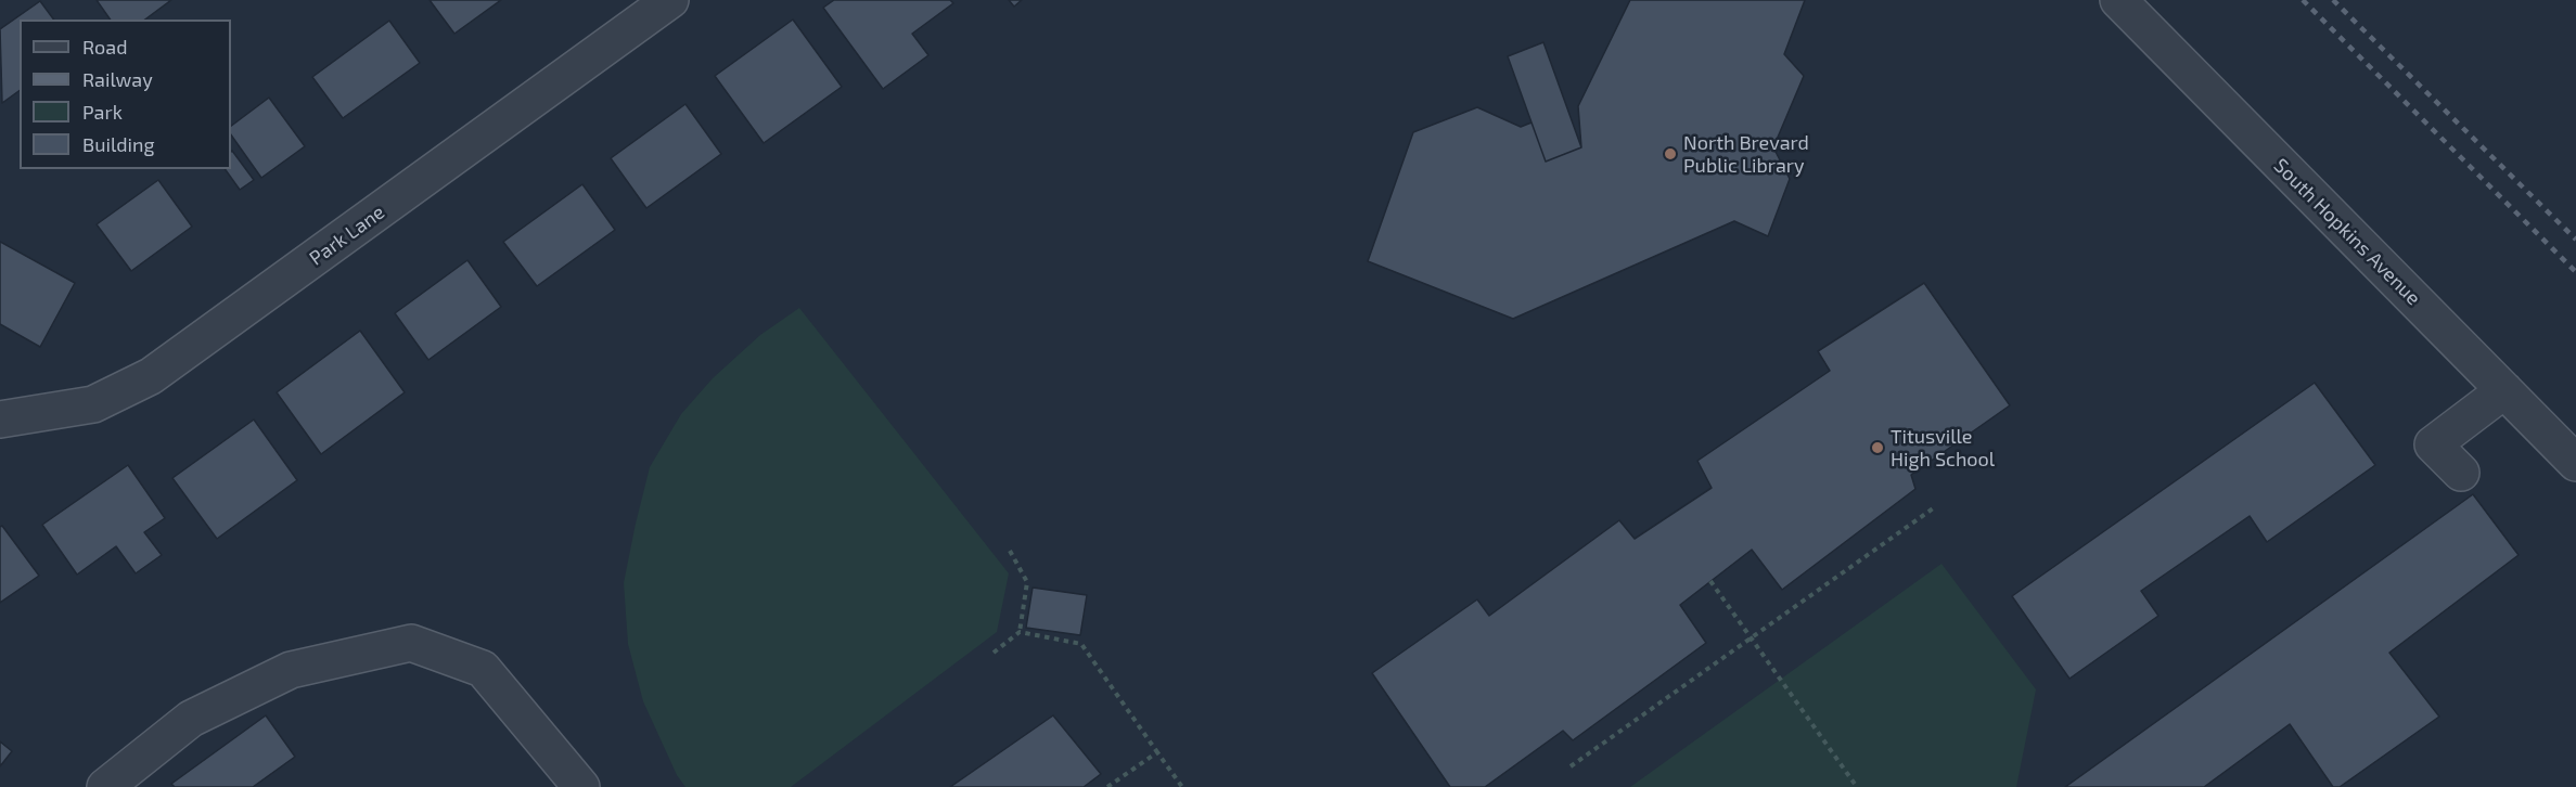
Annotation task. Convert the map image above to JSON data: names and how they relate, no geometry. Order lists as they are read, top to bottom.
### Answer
{
  "streets": {
    "street": ["South Hopkins Avenue", "Park Lane"]
  },
  "places": ["North Brevard Public Library", "Titusville High School"],
  "legend": [
    "Road",
    "Railway",
    "Park",
    "Building"
  ]
}
